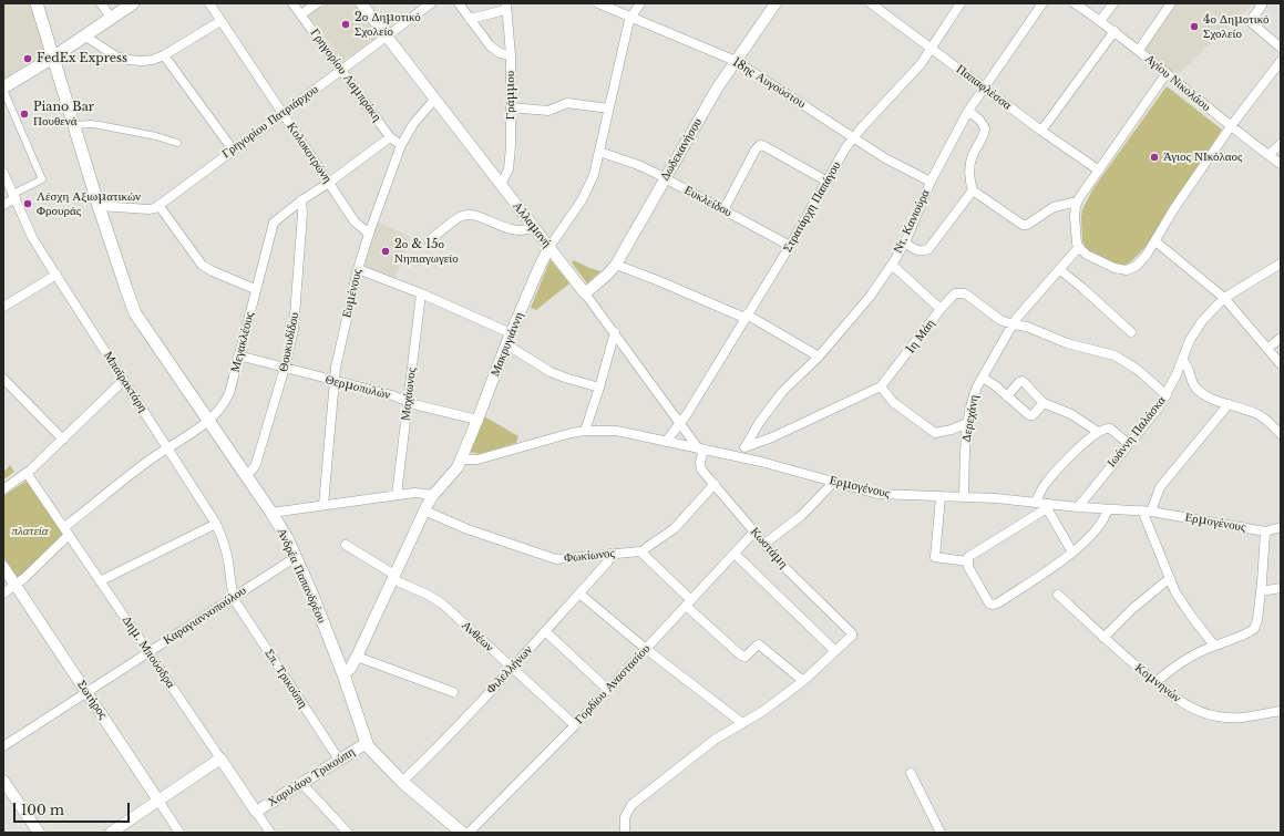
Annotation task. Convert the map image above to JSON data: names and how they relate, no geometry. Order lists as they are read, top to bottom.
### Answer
{
  "streets": {
    "main road": ["Ανδρέα Παπανδρέου"],
    "street": [
      "Γρηγορίου Λαμπράκη",
      "18ης Αυγούστου",
      "Αγίου Νικολάου",
      "Παπαφλέσσα",
      "Γράμμου",
      "Γρηγορίου Πατριάρχου",
      "Δωδεκανήσου",
      "Κολοκοτρώνη",
      "Ευκλείδου",
      "Στρατάρχη Παπάγου",
      "Ντ. Κανιούρα",
      "Αλλαμανή",
      "Ευμένους",
      "1η Μάη",
      "Μεγακλέους",
      "Θουκυδίδου",
      "Μακρυγιάννη",
      "Μπαϊρακτάρη",
      "Θερμοπυλών",
      "Μαχάωνος",
      "Δερεχάνη",
      "Ιωάννη Παλάσκα",
      "Ερμογένους",
      "Κωστάμη",
      "Φωκίωνος",
      "Καραγιαννοπούλου",
      "Ανθέων",
      "Δημ. Μπούσδρα",
      "Φιλελλήνων",
      "Σπ. Τρικούπη",
      "Κομνηνών",
      "Γορδίου Αναστασίου",
      "Σωτήρος",
      "Χαριλάου Τρικούπη"
    ]
  },
  "crossings": [
    ["Γρηγορίου Λαμπράκη", "Γρηγορίου Πατριάρχου"],
    ["Γρηγορίου Λαμπράκη", "Ευμένους"],
    ["Γρηγορίου Λαμπράκη", "Μεγακλέους"],
    ["18ης Αυγούστου", "Δωδεκανήσου"],
    ["18ης Αυγούστου", "Στρατάρχη Παπάγου"],
    ["18ης Αυγούστου", "Ντ. Κανιούρα"],
    ["18ης Αυγούστου", "Μακρυγιάννη"],
    ["Παπαφλέσσα", "Στρατάρχη Παπάγου"],
    ["Παπαφλέσσα", "Ντ. Κανιούρα"],
    ["Γράμμου", "Αλλαμανή"],
    ["Γρηγορίου Πατριάρχου", "Κολοκοτρώνη"],
    ["Γρηγορίου Πατριάρχου", "Αλλαμανή"],
    ["Γρηγορίου Πατριάρχου", "Ανδρέα Παπανδρέου"],
    ["Δωδεκανήσου", "Ευκλείδου"],
    ["Δωδεκανήσου", "Αλλαμανή"],
    ["Κολοκοτρώνη", "Ευμένους"],
    ["Κολοκοτρώνη", "Μεγακλέους"],
    ["Ευκλείδου", "Στρατάρχη Παπάγου"],
    ["Ευκλείδου", "Μακρυγιάννη"],
    ["Στρατάρχη Παπάγου", "Αλλαμανή"],
    ["Στρατάρχη Παπάγου", "Ερμογένους"],
    ["Ντ. Κανιούρα", "1η Μάη"],
    ["Αλλαμανή", "Ευμένους"],
    ["Αλλαμανή", "Μακρυγιάννη"],
    ["Αλλαμανή", "Ερμογένους"],
    ["Αλλαμανή", "Κωστάμη"],
    ["Ευμένους", "Θερμοπυλών"],
    ["1η Μάη", "Δερεχάνη"],
    ["Μεγακλέους", "Θουκυδίδου"],
    ["Μεγακλέους", "Μπαϊρακτάρη"],
    ["Μεγακλέους", "Θερμοπυλών"],
    ["Μεγακλέους", "Ανδρέα Παπανδρέου"],
    ["Μεγακλέους", "Δημ. Μπούσδρα"],
    ["Μεγακλέους", "Σωτήρος"],
    ["Θουκυδίδου", "Θερμοπυλών"],
    ["Θουκυδίδου", "Ανδρέα Παπανδρέου"],
    ["Μακρυγιάννη", "Θερμοπυλών"],
    ["Μακρυγιάννη", "Ερμογένους"],
    ["Μακρυγιάννη", "Φωκίωνος"],
    ["Μακρυγιάννη", "Ανδρέα Παπανδρέου"],
    ["Μακρυγιάννη", "Ανθέων"],
    ["Μπαϊρακτάρη", "Καραγιαννοπούλου"],
    ["Μπαϊρακτάρη", "Σπ. Τρικούπη"],
    ["Θερμοπυλών", "Μαχάωνος"],
    ["Δερεχάνη", "Ερμογένους"],
    ["Ιωάννη Παλάσκα", "Ερμογένους"],
    ["Ερμογένους", "Κωστάμη"],
    ["Κωστάμη", "Γορδίου Αναστασίου"],
    ["Φωκίωνος", "Φιλελλήνων"],
    ["Ανδρέα Παπανδρέου", "Καραγιαννοπούλου"],
    ["Ανδρέα Παπανδρέου", "Φιλελλήνων"],
    ["Ανδρέα Παπανδρέου", "Χαριλάου Τρικούπη"],
    ["Καραγιαννοπούλου", "Δημ. Μπούσδρα"],
    ["Καραγιαννοπούλου", "Σπ. Τρικούπη"],
    ["Καραγιαννοπούλου", "Σωτήρος"],
    ["Ανθέων", "Φιλελλήνων"],
    ["Ανθέων", "Γορδίου Αναστασίου"],
    ["Δημ. Μπούσδρα", "Χαριλάου Τρικούπη"],
    ["Σπ. Τρικούπη", "Χαριλάου Τρικούπη"]
  ],
  "parks": ["πλατεία"],
  "places": [
    "2ο Δημοτικό Σχολείο",
    "4ο Δημοτικό Σχολείο",
    "FedEx Express",
    "Piano Bar Πουθενά",
    "Άγιος ΝΙκόλαος",
    "Λέσχη Αξιωματικών Φρουράς",
    "2ο & 15ο Νηπιαγωγείο"
  ],
  "scale_bar": "100 m"
}
